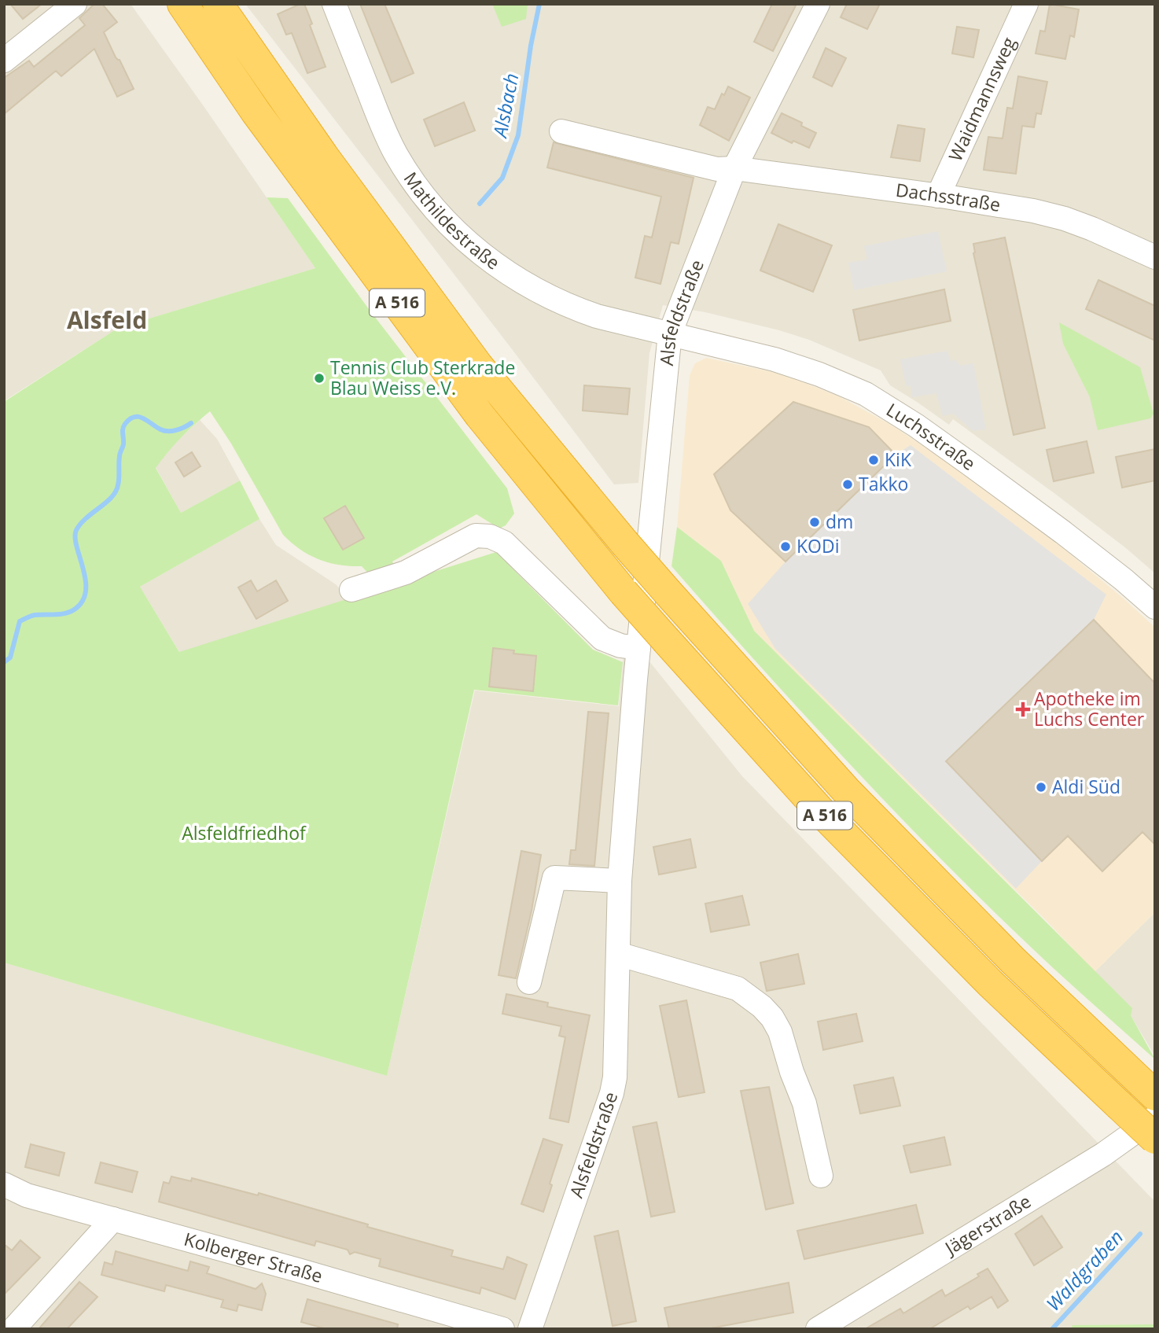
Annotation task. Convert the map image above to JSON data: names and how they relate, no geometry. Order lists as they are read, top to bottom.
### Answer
{
  "streets": {
    "highway": ["A 516"],
    "street": [
      "Waidmannsweg",
      "Dachsstraße",
      "Mathildestraße",
      "Alsfeldstraße",
      "Luchsstraße",
      "Jägerstraße",
      "Kolberger Straße"
    ]
  },
  "crossings": [
    ["Waidmannsweg", "Dachsstraße"],
    ["Dachsstraße", "Alsfeldstraße"],
    ["Mathildestraße", "Alsfeldstraße"],
    ["Mathildestraße", "Luchsstraße"],
    ["A 516", "Alsfeldstraße"],
    ["Alsfeldstraße", "Luchsstraße"]
  ],
  "districts": ["Alsfeld"],
  "water": ["Alsbach", "Waldgraben"],
  "parks": ["Alsfeldfriedhof"],
  "places": {
    "other": [
      "Tennis Club Sterkrade Blau Weiss e.V.",
      "KiK",
      "Takko",
      "dm",
      "KODi",
      "Aldi Süd"
    ],
    "health": ["Apotheke im Luchs Center"]
  }
}
